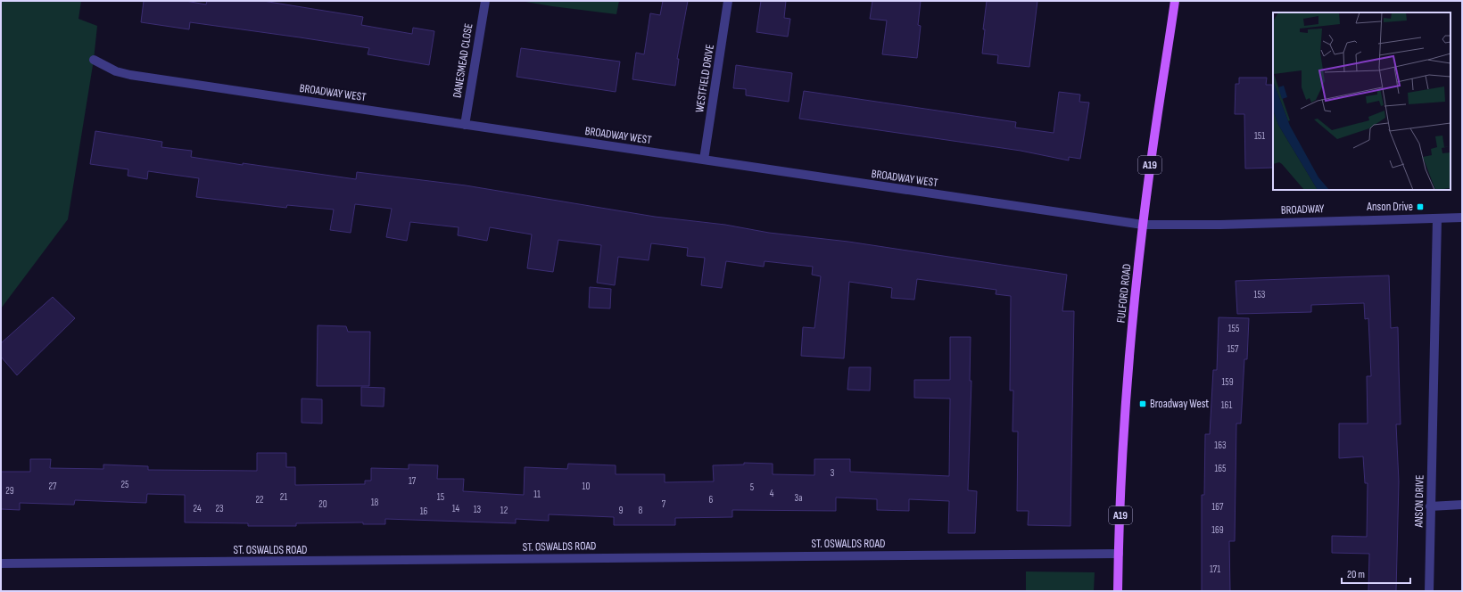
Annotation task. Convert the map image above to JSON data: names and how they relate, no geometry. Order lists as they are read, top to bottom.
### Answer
{
  "streets": {
    "main road": ["A19", "FULFORD ROAD"],
    "street": [
      "DANESMEAD CLOSE",
      "WESTFIELD DRIVE",
      "BROADWAY WEST",
      "BROADWAY",
      "ANSON DRIVE",
      "ST. OSWALDS ROAD"
    ]
  },
  "crossings": [
    ["DANESMEAD CLOSE", "BROADWAY WEST"],
    ["WESTFIELD DRIVE", "BROADWAY WEST"],
    ["BROADWAY WEST", "BROADWAY"],
    ["BROADWAY WEST", "FULFORD ROAD"],
    ["BROADWAY", "FULFORD ROAD"],
    ["BROADWAY", "ANSON DRIVE"],
    ["FULFORD ROAD", "ST. OSWALDS ROAD"]
  ],
  "places": {
    "transit": ["Anson Drive", "Broadway West"]
  },
  "house_numbers": [
    "151",
    "153",
    "155",
    "157",
    "159",
    "161",
    "163",
    "165",
    "3",
    "17",
    "25",
    "27",
    "10",
    "5",
    "29",
    "4",
    "11",
    "21",
    "15",
    "3a",
    "22",
    "6",
    "18",
    "20",
    "7",
    "167",
    "24",
    "23",
    "14",
    "13",
    "12",
    "9",
    "8",
    "16",
    "169",
    "171"
  ],
  "scale_bar": "20 m"
}
